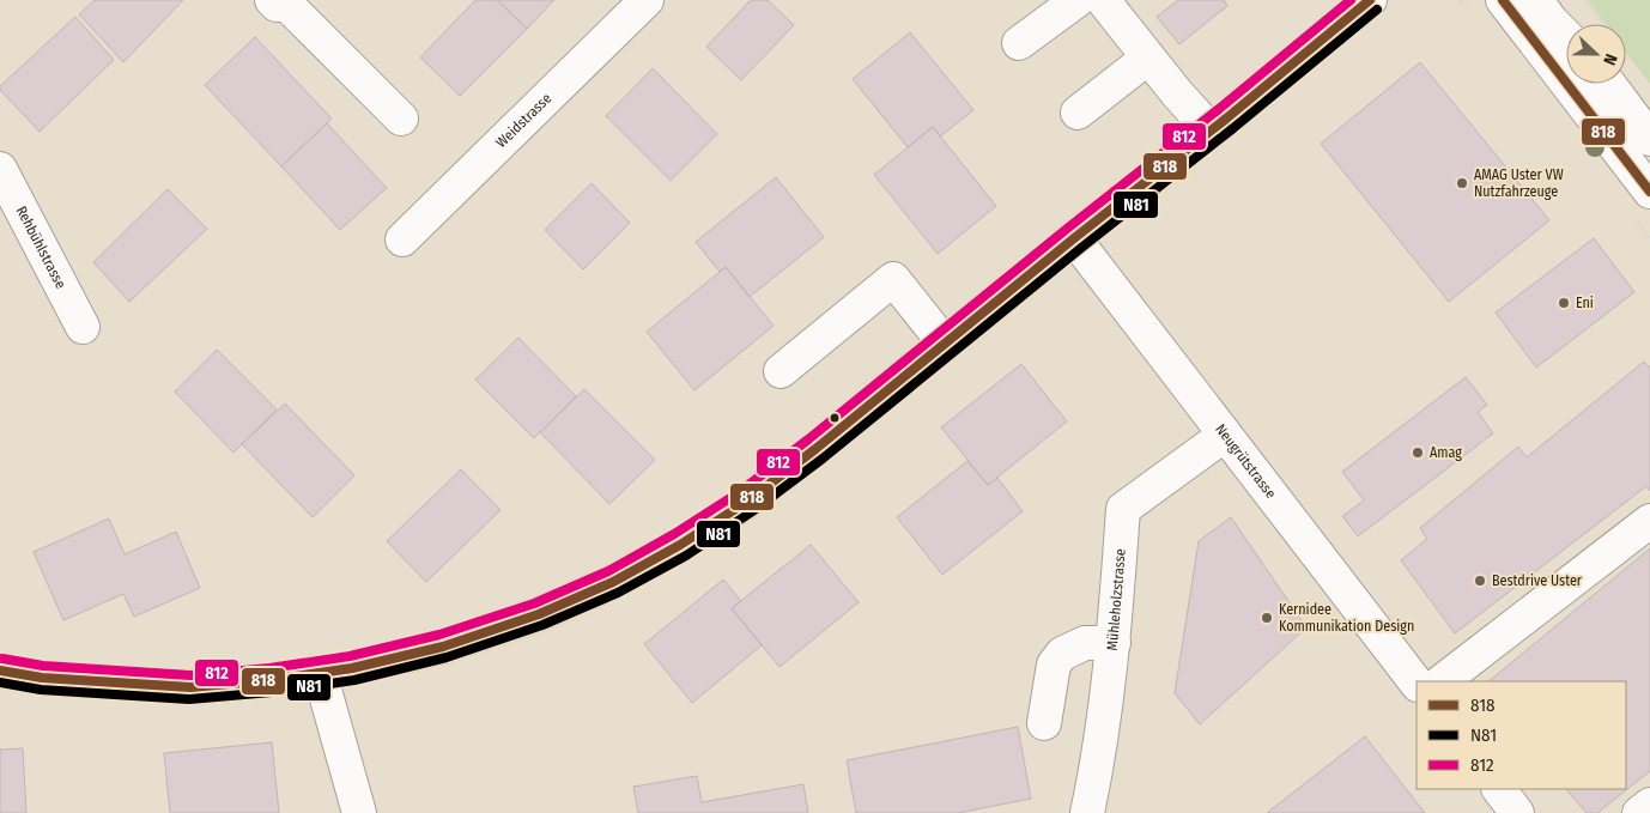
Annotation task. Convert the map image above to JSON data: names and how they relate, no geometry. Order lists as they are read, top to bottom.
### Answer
{
  "streets": {
    "street": [
      "Weidstrasse",
      "Rehbühlstrasse",
      "Neugrütstrasse",
      "Mühleholzstrasse"
    ]
  },
  "crossings": [
    ["Neugrütstrasse", "Mühleholzstrasse"]
  ],
  "places": [
    "AMAG Uster VW Nutzfahrzeuge",
    "Eni",
    "Amag",
    "Bestdrive Uster",
    "Kernidee Kommunikation Design"
  ],
  "lines": ["transit line 818", "transit line 812", "transit line N81"],
  "legend": ["818", "N81", "812"],
  "north": "right"
}
